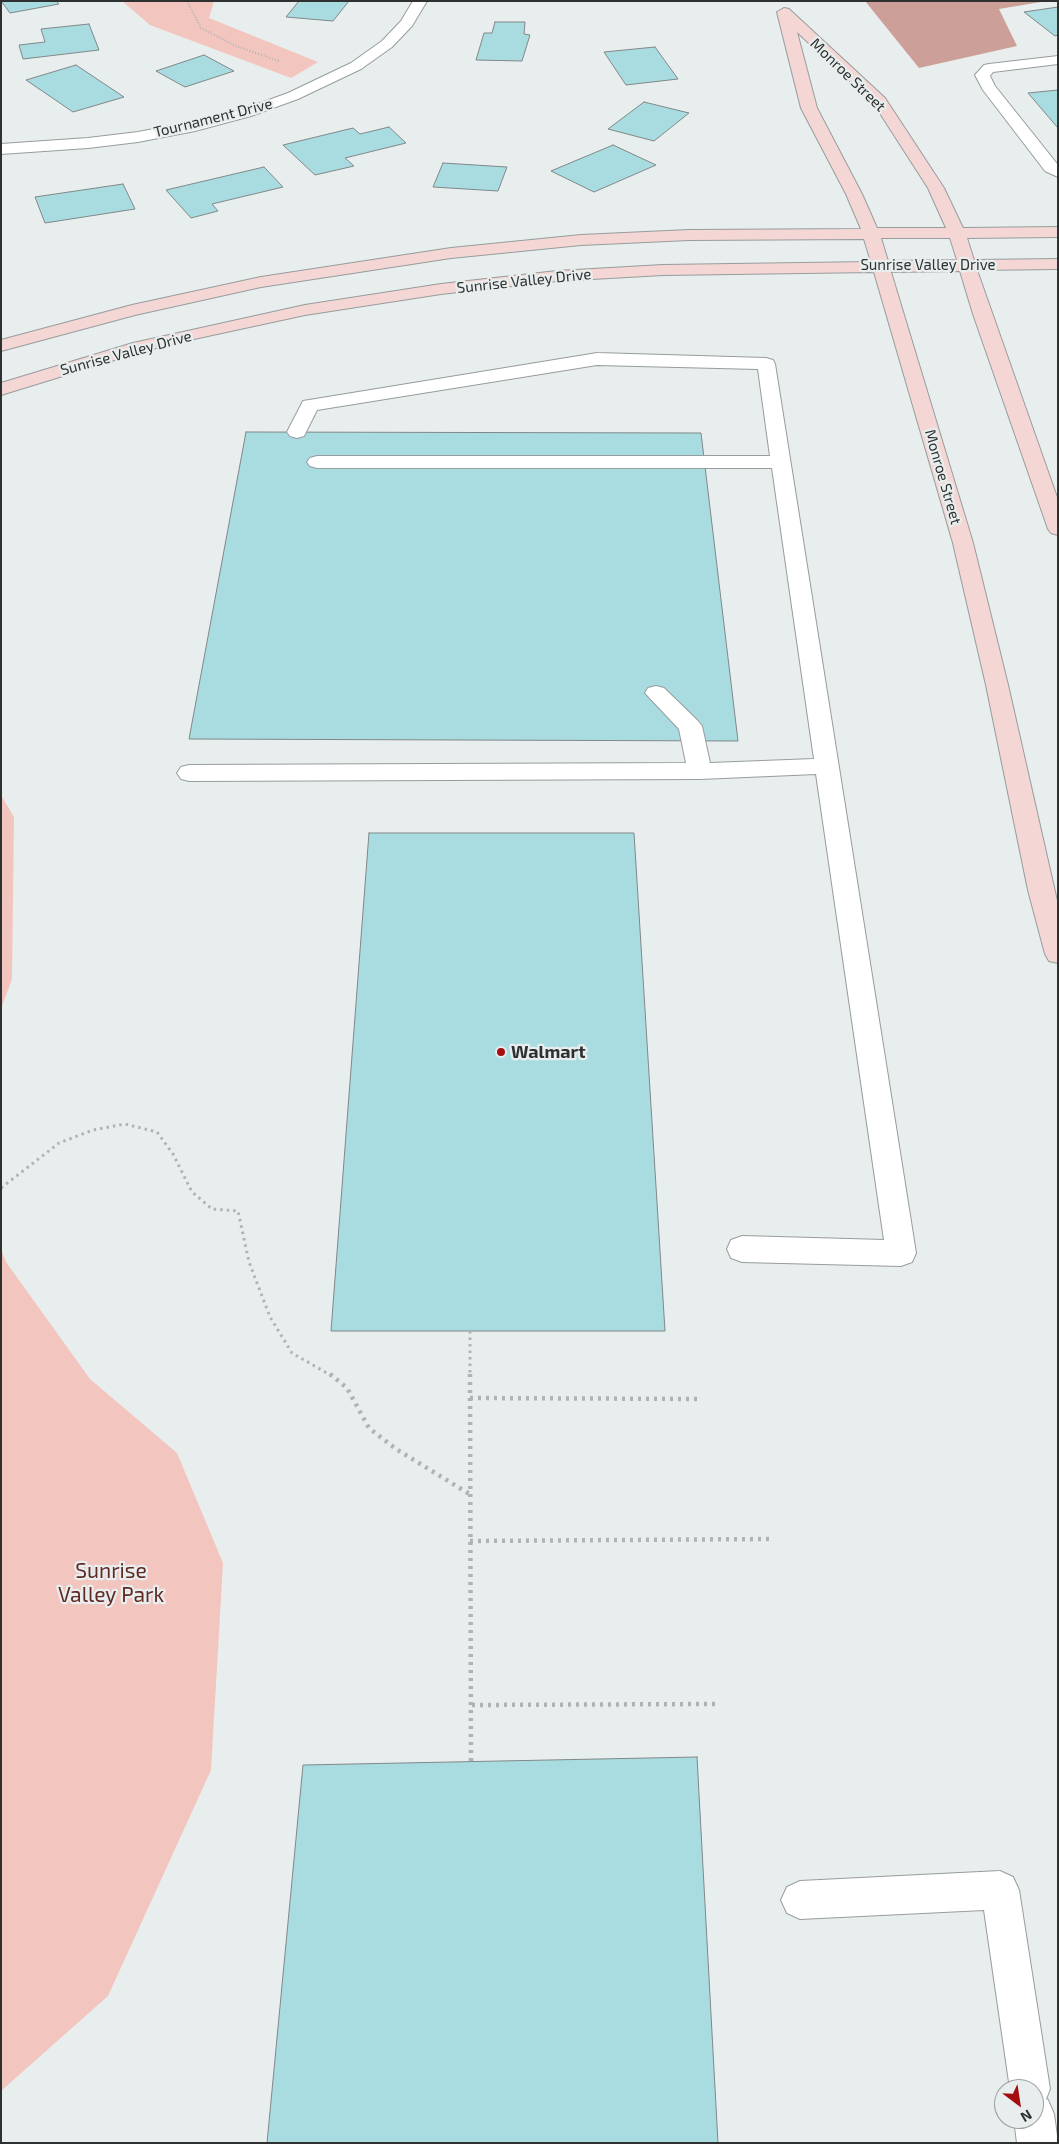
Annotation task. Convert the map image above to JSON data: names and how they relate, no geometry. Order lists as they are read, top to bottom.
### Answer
{
  "streets": {
    "main road": ["Monroe Street", "Sunrise Valley Drive"],
    "street": ["Tournament Drive"]
  },
  "crossings": [
    ["Monroe Street", "Sunrise Valley Drive"]
  ],
  "parks": ["Sunrise Valley Park"],
  "places": ["Walmart"],
  "north": "bottom right"
}
